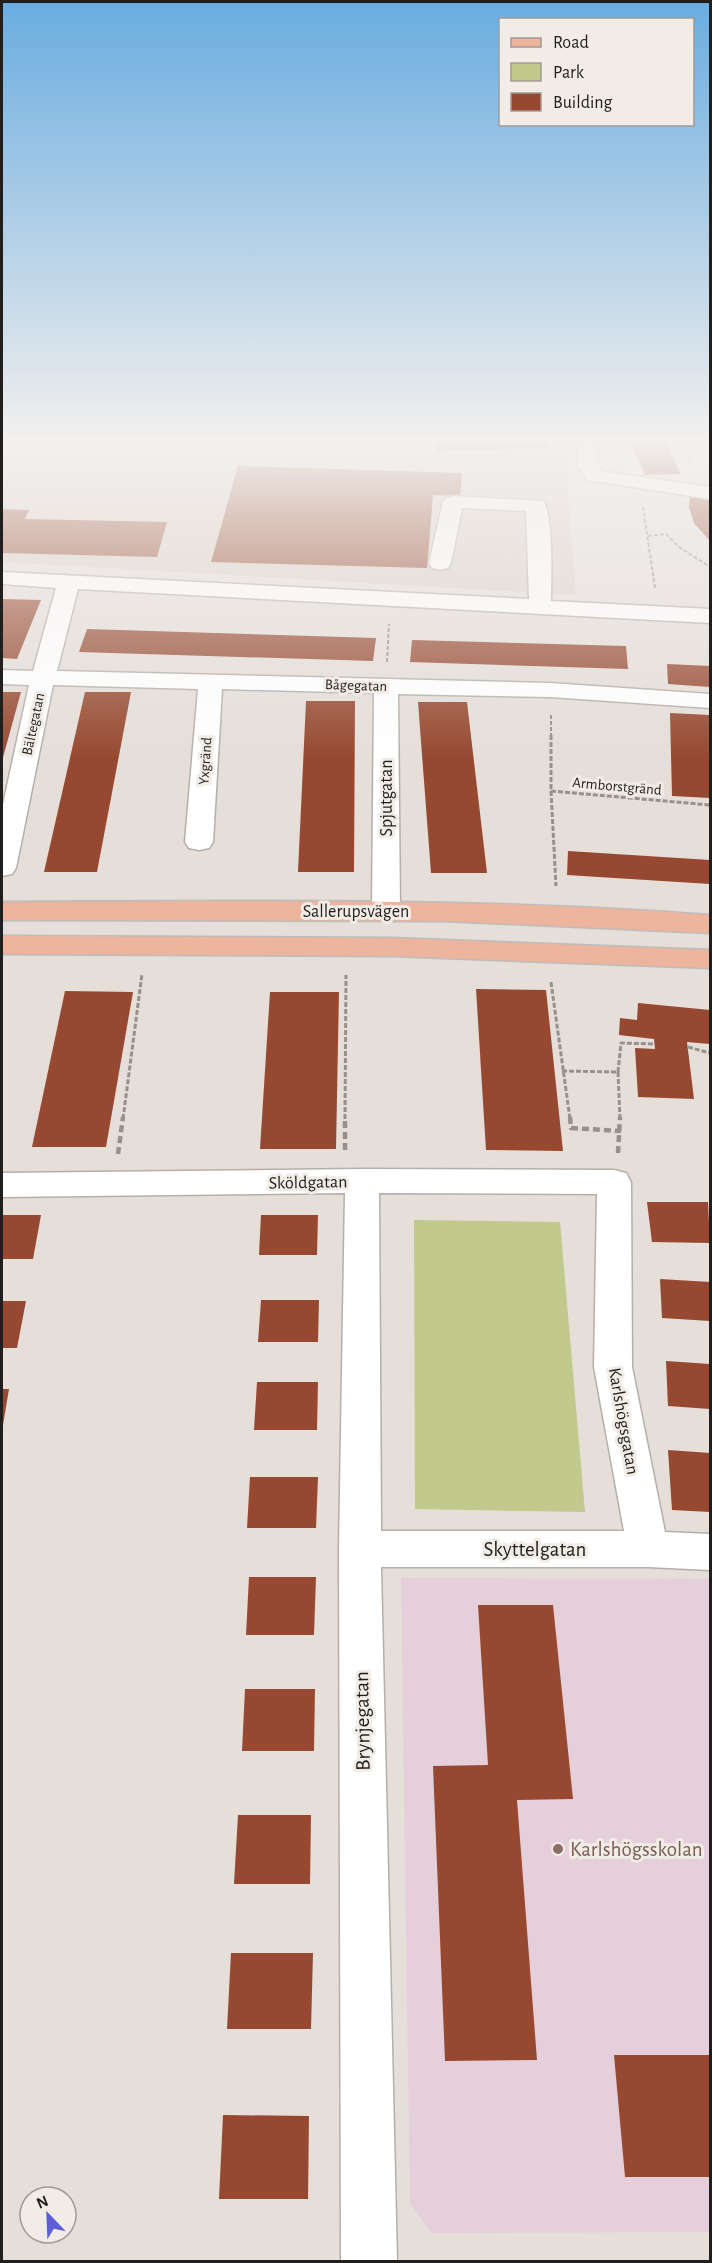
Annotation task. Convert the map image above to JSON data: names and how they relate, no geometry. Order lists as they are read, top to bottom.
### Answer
{
  "streets": {
    "main road": ["Sallerupsvägen"],
    "street": [
      "Bågegatan",
      "Bältegatan",
      "Yxgränd",
      "Spjutgatan",
      "Sköldgatan",
      "Karlshögsgatan",
      "Skyttelgatan",
      "Brynjegatan"
    ],
    "path": ["Armborstgränd"]
  },
  "crossings": [
    ["Bågegatan", "Bältegatan"],
    ["Bågegatan", "Yxgränd"],
    ["Bågegatan", "Armborstgränd"],
    ["Bågegatan", "Spjutgatan"],
    ["Spjutgatan", "Sallerupsvägen"],
    ["Sköldgatan", "Karlshögsgatan"],
    ["Sköldgatan", "Brynjegatan"],
    ["Karlshögsgatan", "Skyttelgatan"],
    ["Skyttelgatan", "Brynjegatan"]
  ],
  "places": ["Karlshögsskolan"],
  "legend": ["Road", "Park", "Building"],
  "north": "top left"
}
